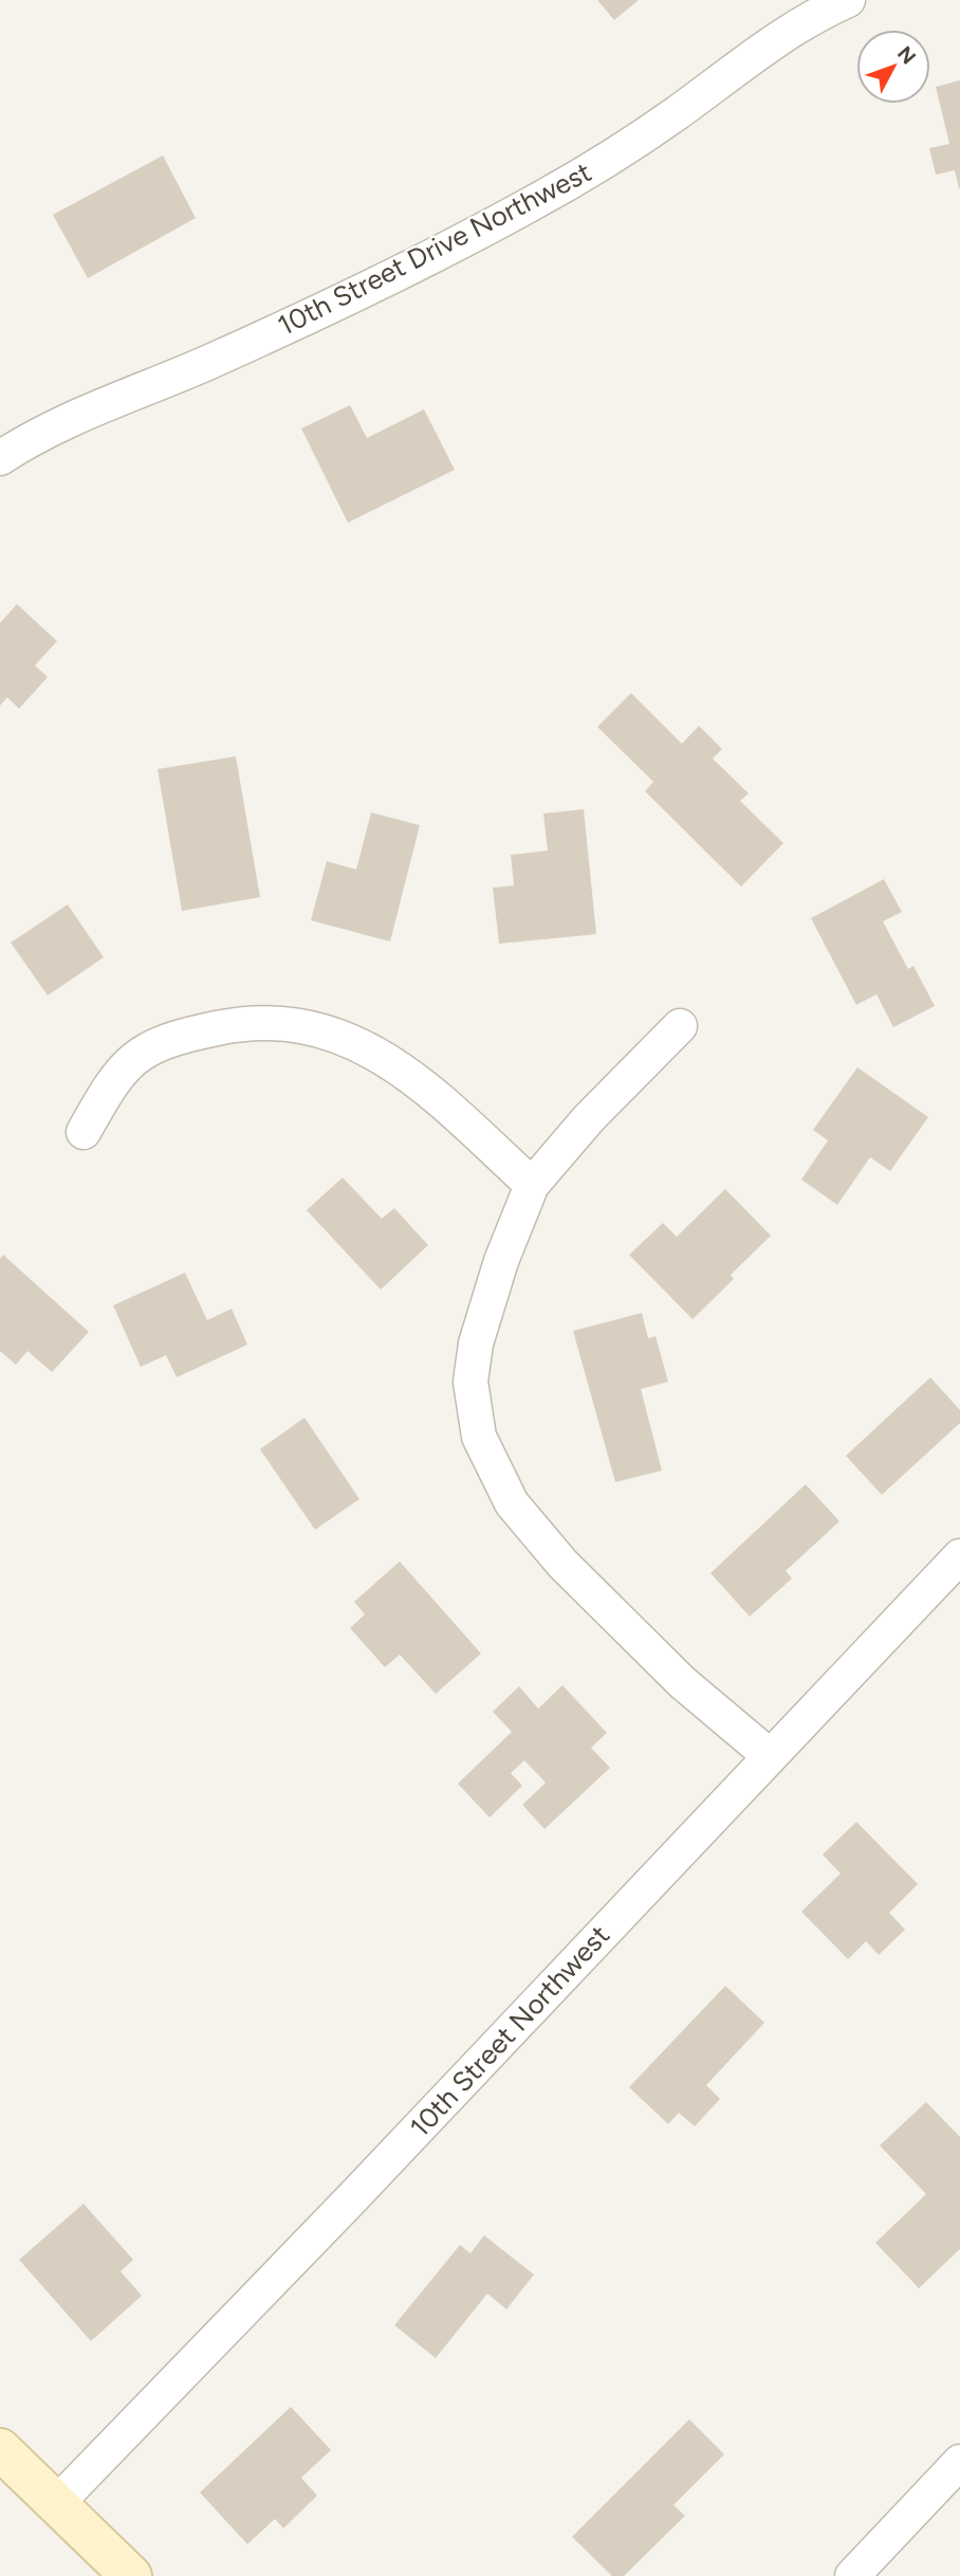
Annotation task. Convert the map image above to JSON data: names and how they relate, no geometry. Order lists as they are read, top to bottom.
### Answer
{
  "streets": {
    "street": ["10th Street Drive Northwest", "10th Street Northwest"]
  },
  "north": "top right"
}
